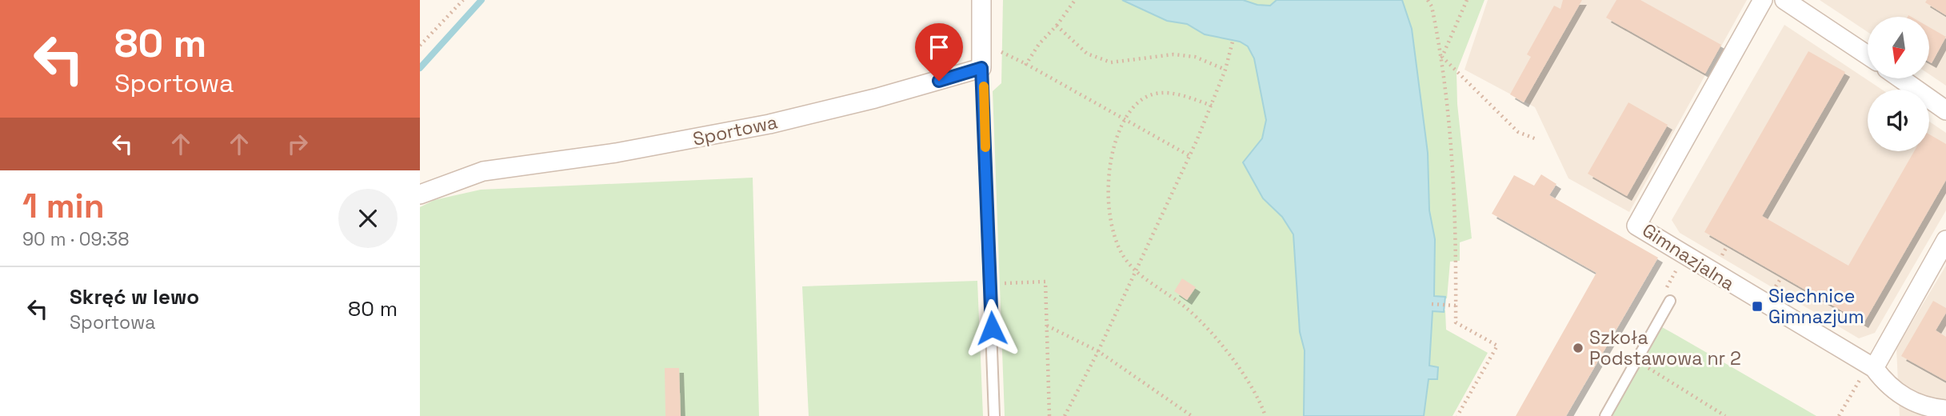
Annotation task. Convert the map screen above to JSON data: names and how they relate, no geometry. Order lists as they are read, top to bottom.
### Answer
{
  "streets": {
    "street": ["Sportowa", "Gimnazjalna"]
  },
  "places": {
    "transit": ["Siechnice Gimnazjum"],
    "other": ["Szkoła Podstawowa nr 2"]
  },
  "north": "bottom",
  "page": {
    "turn": ["80 m", "Sportowa"],
    "heading": ["1 min", "90 m · 09:38"],
    "list": [
      {
        "name": "Skręć w lewo",
        "note": "Sportowa",
        "value": "80 m"
      }
    ]
  }
}
